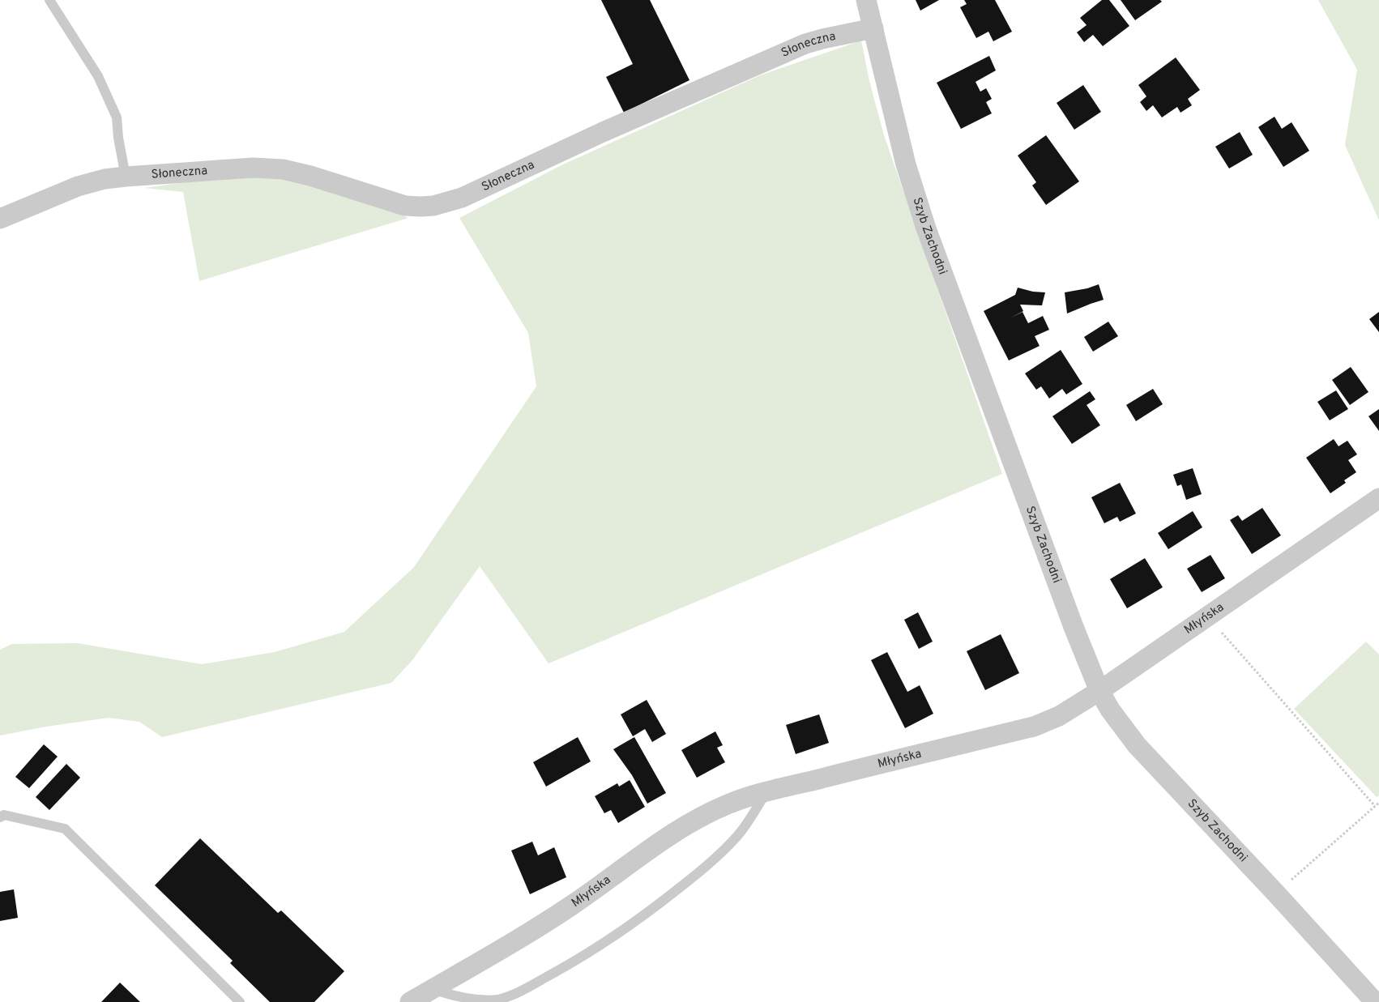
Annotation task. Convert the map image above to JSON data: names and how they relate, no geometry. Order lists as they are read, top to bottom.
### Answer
{
  "streets": {
    "street": ["Słoneczna", "Szyb Zachodni", "Młyńska"]
  },
  "crossings": [
    ["Słoneczna", "Szyb Zachodni"],
    ["Szyb Zachodni", "Młyńska"]
  ]
}
